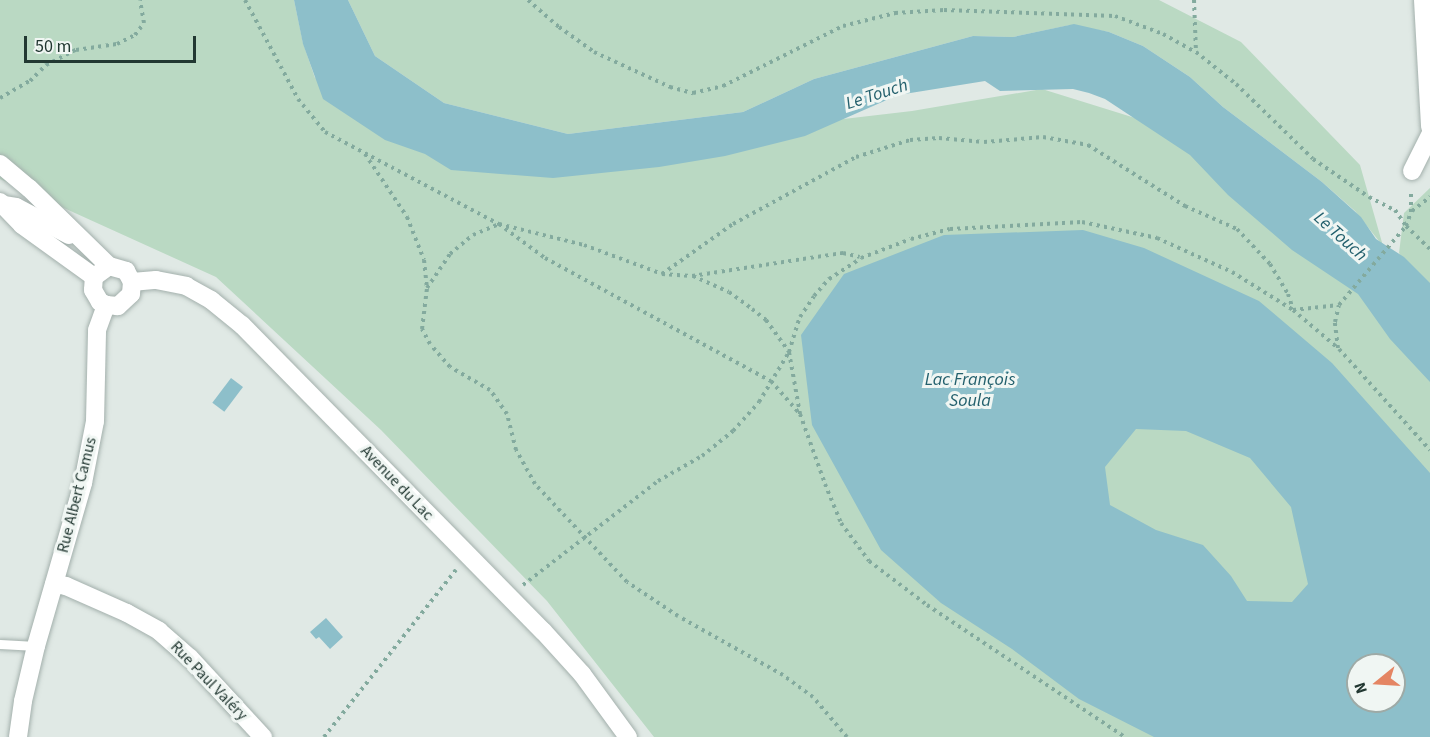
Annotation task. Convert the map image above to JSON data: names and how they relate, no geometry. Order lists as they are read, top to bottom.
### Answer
{
  "streets": {
    "street": ["Avenue du Lac", "Rue Albert Camus", "Rue Paul Valéry"]
  },
  "crossings": [
    ["Avenue du Lac", "Rue Albert Camus"],
    ["Rue Albert Camus", "Rue Paul Valéry"]
  ],
  "water": ["Le Touch", "Lac François Soula"],
  "scale_bar": "50 m",
  "north": "left"
}
